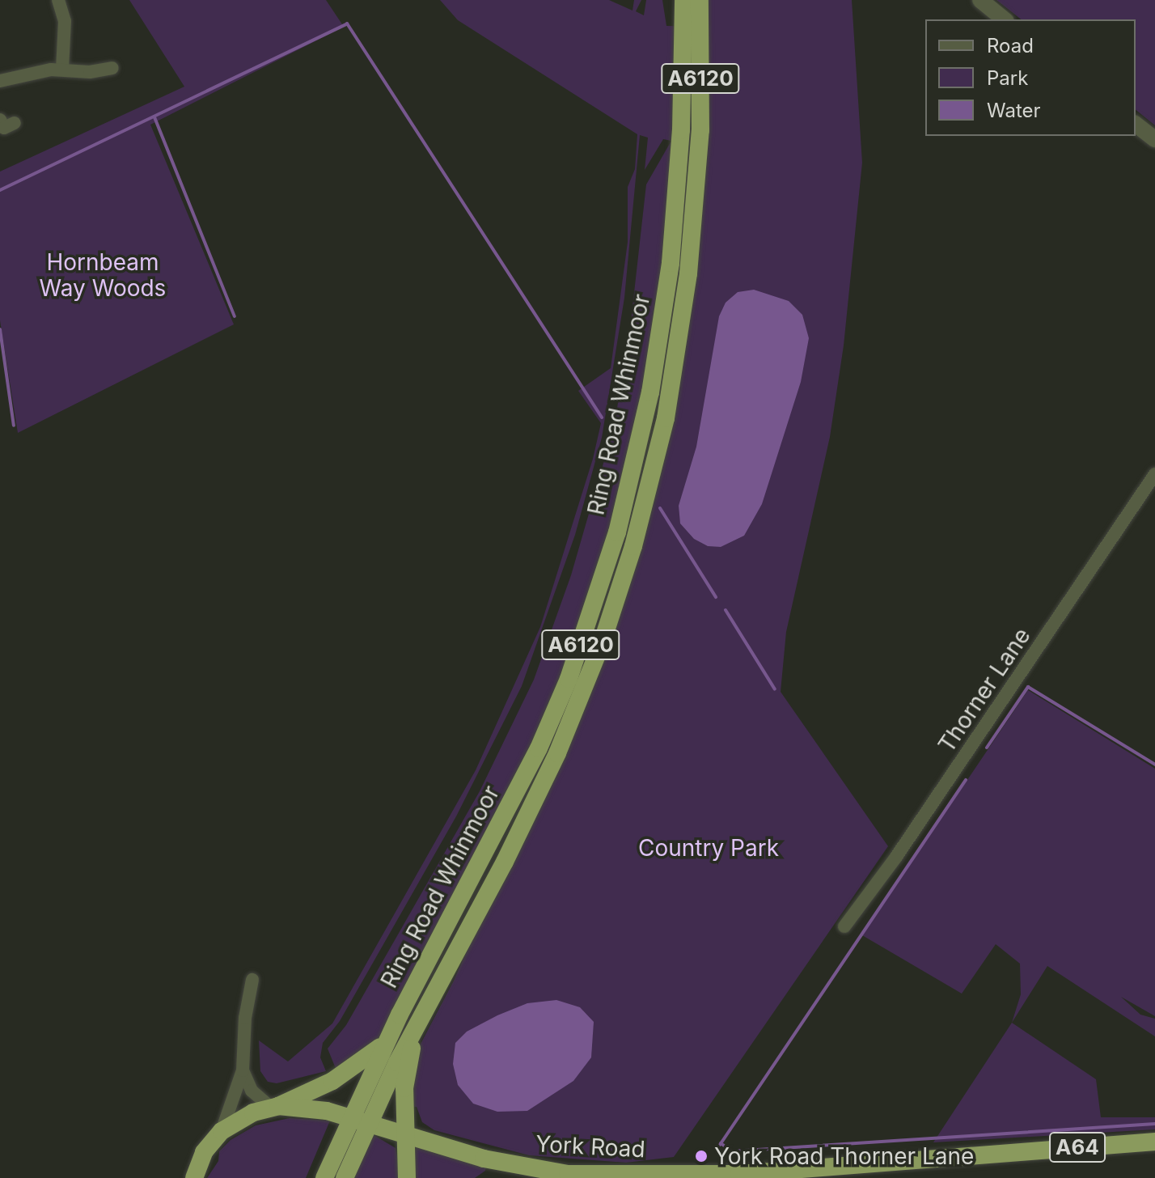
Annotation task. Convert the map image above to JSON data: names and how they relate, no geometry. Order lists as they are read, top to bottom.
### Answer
{
  "streets": {
    "highway": [
      "A6120",
      "Ring Road Whinmoor",
      "York Road",
      "A64"
    ],
    "street": ["Thorner Lane"]
  },
  "crossings": [
    ["A6120", "Ring Road Whinmoor"],
    ["A6120", "York Road"],
    ["Ring Road Whinmoor", "York Road"]
  ],
  "parks": ["Hornbeam Way Woods", "Country Park"],
  "places": ["York Road Thorner Lane"],
  "legend": ["Road", "Park", "Water"]
}
